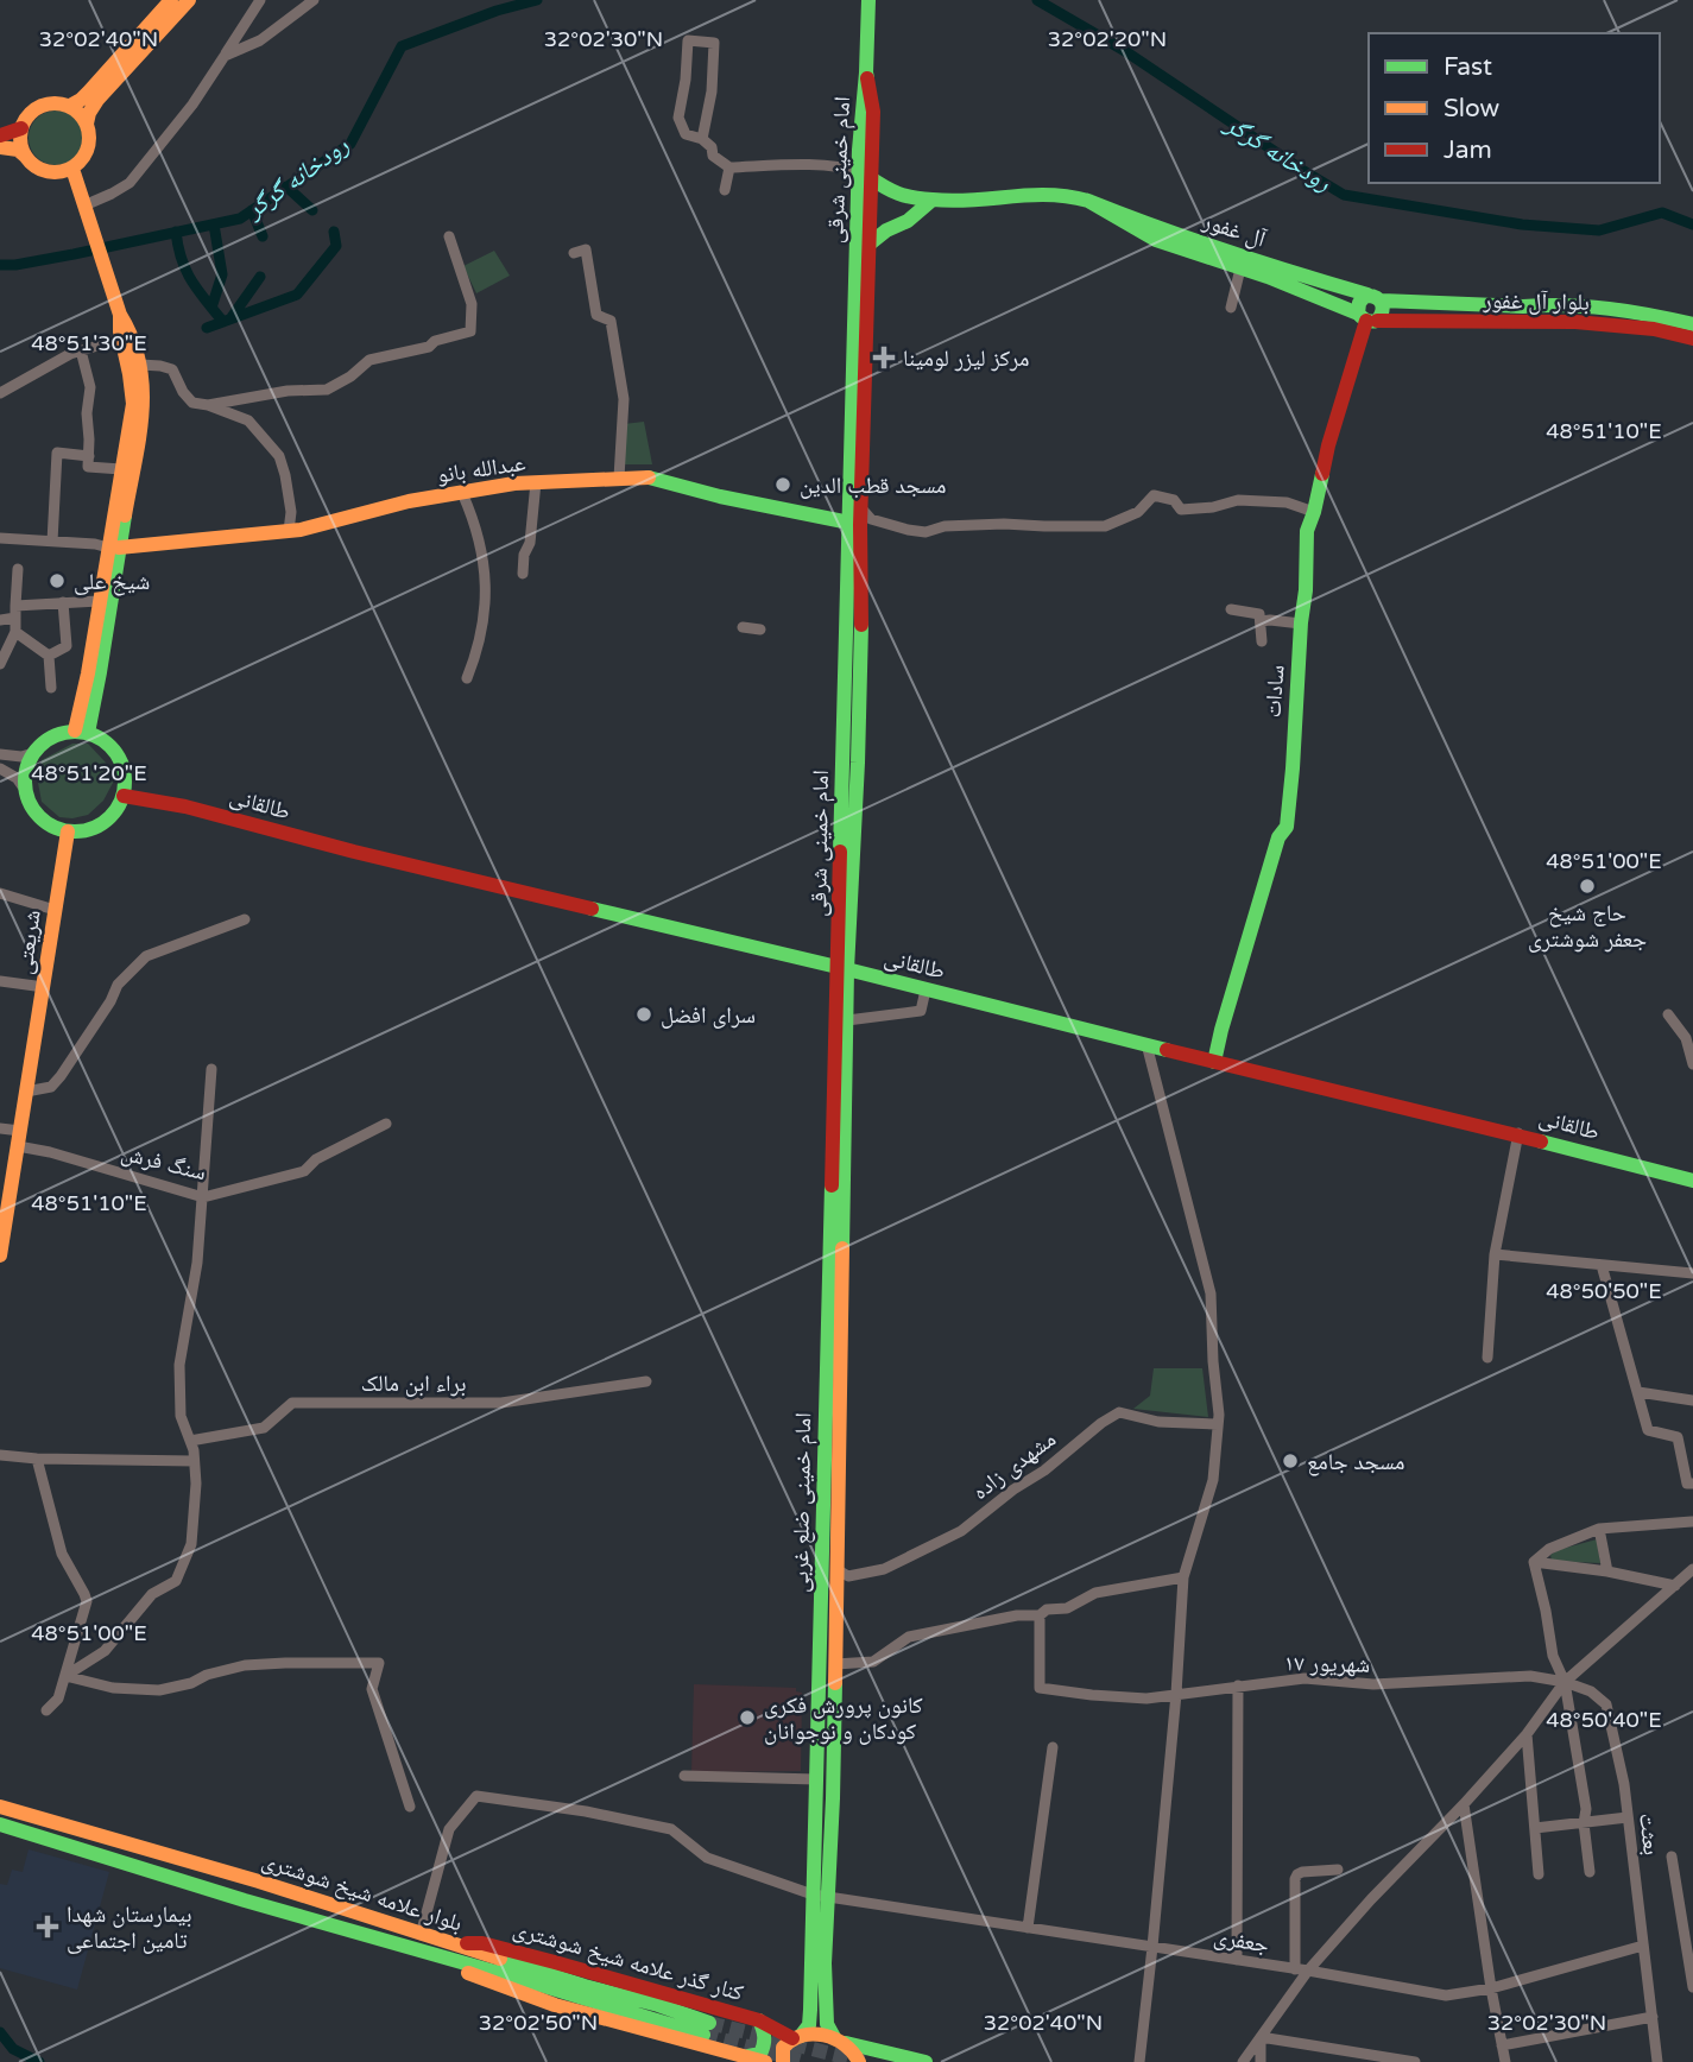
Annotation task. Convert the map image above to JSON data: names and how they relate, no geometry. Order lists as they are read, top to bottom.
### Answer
{
  "streets": {
    "main road": [
      "امام خمینی شرقی",
      "آل غفور",
      "بلوار آل غفور",
      "عبدالله بانو",
      "سادات",
      "طالقانی",
      "شریعتی",
      "امام خمینی ضلع غربی",
      "بلوار علامه شیخ شوشتری",
      "کنار گذر علامه شیخ شوشتری"
    ],
    "street": [
      "سنگ فرش",
      "براء ابن مالک",
      "مشهدی زاده",
      "۱۷ شهریور",
      "بعثت",
      "جعفری"
    ]
  },
  "crossings": [
    ["امام خمینی شرقی", "آل غفور"],
    ["امام خمینی شرقی", "عبدالله بانو"],
    ["امام خمینی شرقی", "طالقانی"],
    ["امام خمینی شرقی", "امام خمینی ضلع غربی"],
    ["آل غفور", "بلوار آل غفور"],
    ["آل غفور", "سادات"],
    ["بلوار آل غفور", "سادات"],
    ["سادات", "طالقانی"],
    ["طالقانی", "شریعتی"],
    ["طالقانی", "امام خمینی ضلع غربی"],
    ["شریعتی", "سنگ فرش"],
    ["مشهدی زاده", "امام خمینی ضلع غربی"],
    ["امام خمینی ضلع غربی", "جعفری"],
    ["امام خمینی ضلع غربی", "کنار گذر علامه شیخ شوشتری"],
    ["۱۷ شهریور", "بعثت"],
    ["بعثت", "جعفری"],
    ["بلوار علامه شیخ شوشتری", "جعفری"],
    ["بلوار علامه شیخ شوشتری", "کنار گذر علامه شیخ شوشتری"]
  ],
  "water": ["رودخانه گرگر"],
  "places": {
    "health": ["مرکز لیزر لومینا", "بیمارستان شهدا تامین اجتماعی"],
    "other": [
      "مسجد قطب الدین",
      "شیخ علی",
      "حاج شیخ جعفر شوشتری",
      "سرای افضل",
      "مسجد جامع",
      "کانون پرورش فکری کودکان و نوجوانان"
    ]
  },
  "legend": ["Fast", "Slow", "Jam"],
  "coordinates": [
    "32°02'40\"N",
    "32°02'30\"N",
    "32°02'20\"N",
    "48°51'30\"E",
    "48°51'10\"E",
    "48°51'20\"E",
    "48°51'00\"E",
    "48°50'50\"E",
    "48°50'40\"E",
    "32°02'50\"N"
  ]
}
